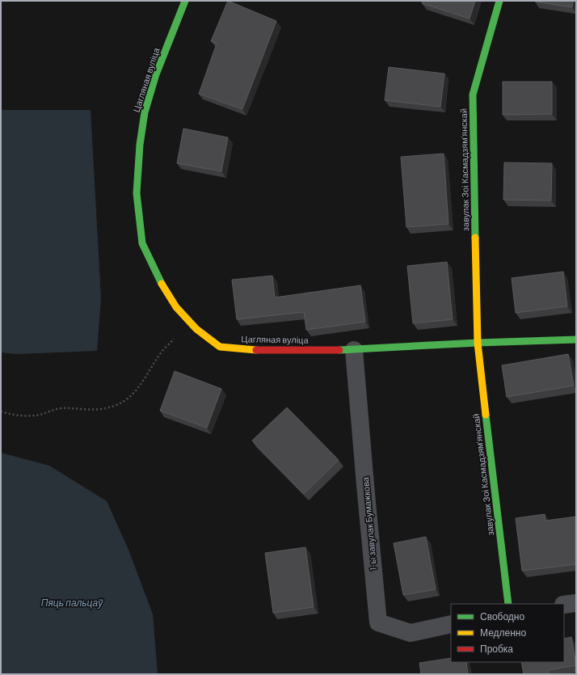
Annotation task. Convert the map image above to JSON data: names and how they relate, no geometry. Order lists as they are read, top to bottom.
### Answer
{
  "streets": {
    "street": ["Цагляная вуліца", "завулак Зоі Касмадзямʼянскай", "1-ы завулак Бумажкова"]
  },
  "crossings": [
    ["Цагляная вуліца", "завулак Зоі Касмадзямʼянскай"],
    ["Цагляная вуліца", "1-ы завулак Бумажкова"]
  ],
  "water": ["Пяць пальцаў"],
  "legend": ["Свободно", "Медленно", "Пробка"]
}
